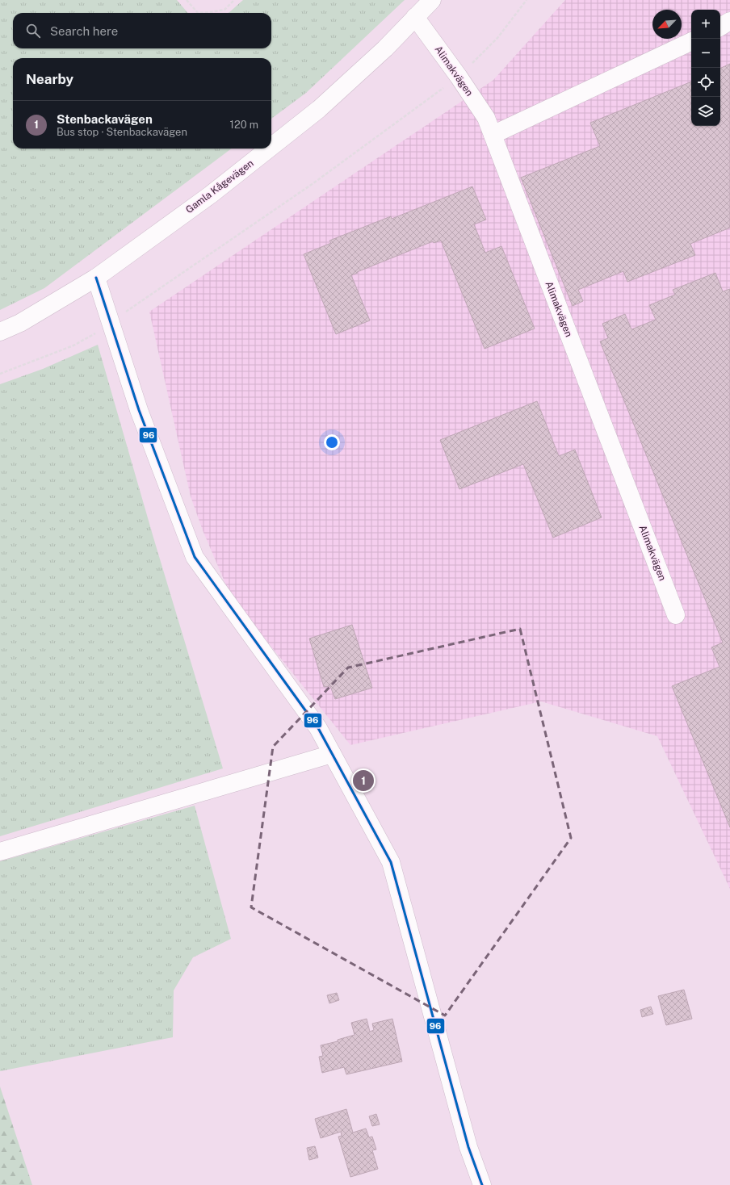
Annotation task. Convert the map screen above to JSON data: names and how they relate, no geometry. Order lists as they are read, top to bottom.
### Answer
{
  "streets": {
    "street": ["Alimakvägen", "Gamla Kågevägen"]
  },
  "crossings": [
    ["Alimakvägen", "Gamla Kågevägen"]
  ],
  "lines": ["transit line 96"],
  "north": "bottom left",
  "page": {
    "map_buttons": ["+", "−"],
    "search": "Search here",
    "heading": "Nearby",
    "list": [
      {
        "mark": "1",
        "name": "Stenbackavägen",
        "note": "Bus stop · Stenbackavägen",
        "value": "120 m"
      }
    ],
    "pins": "1"
  }
}
